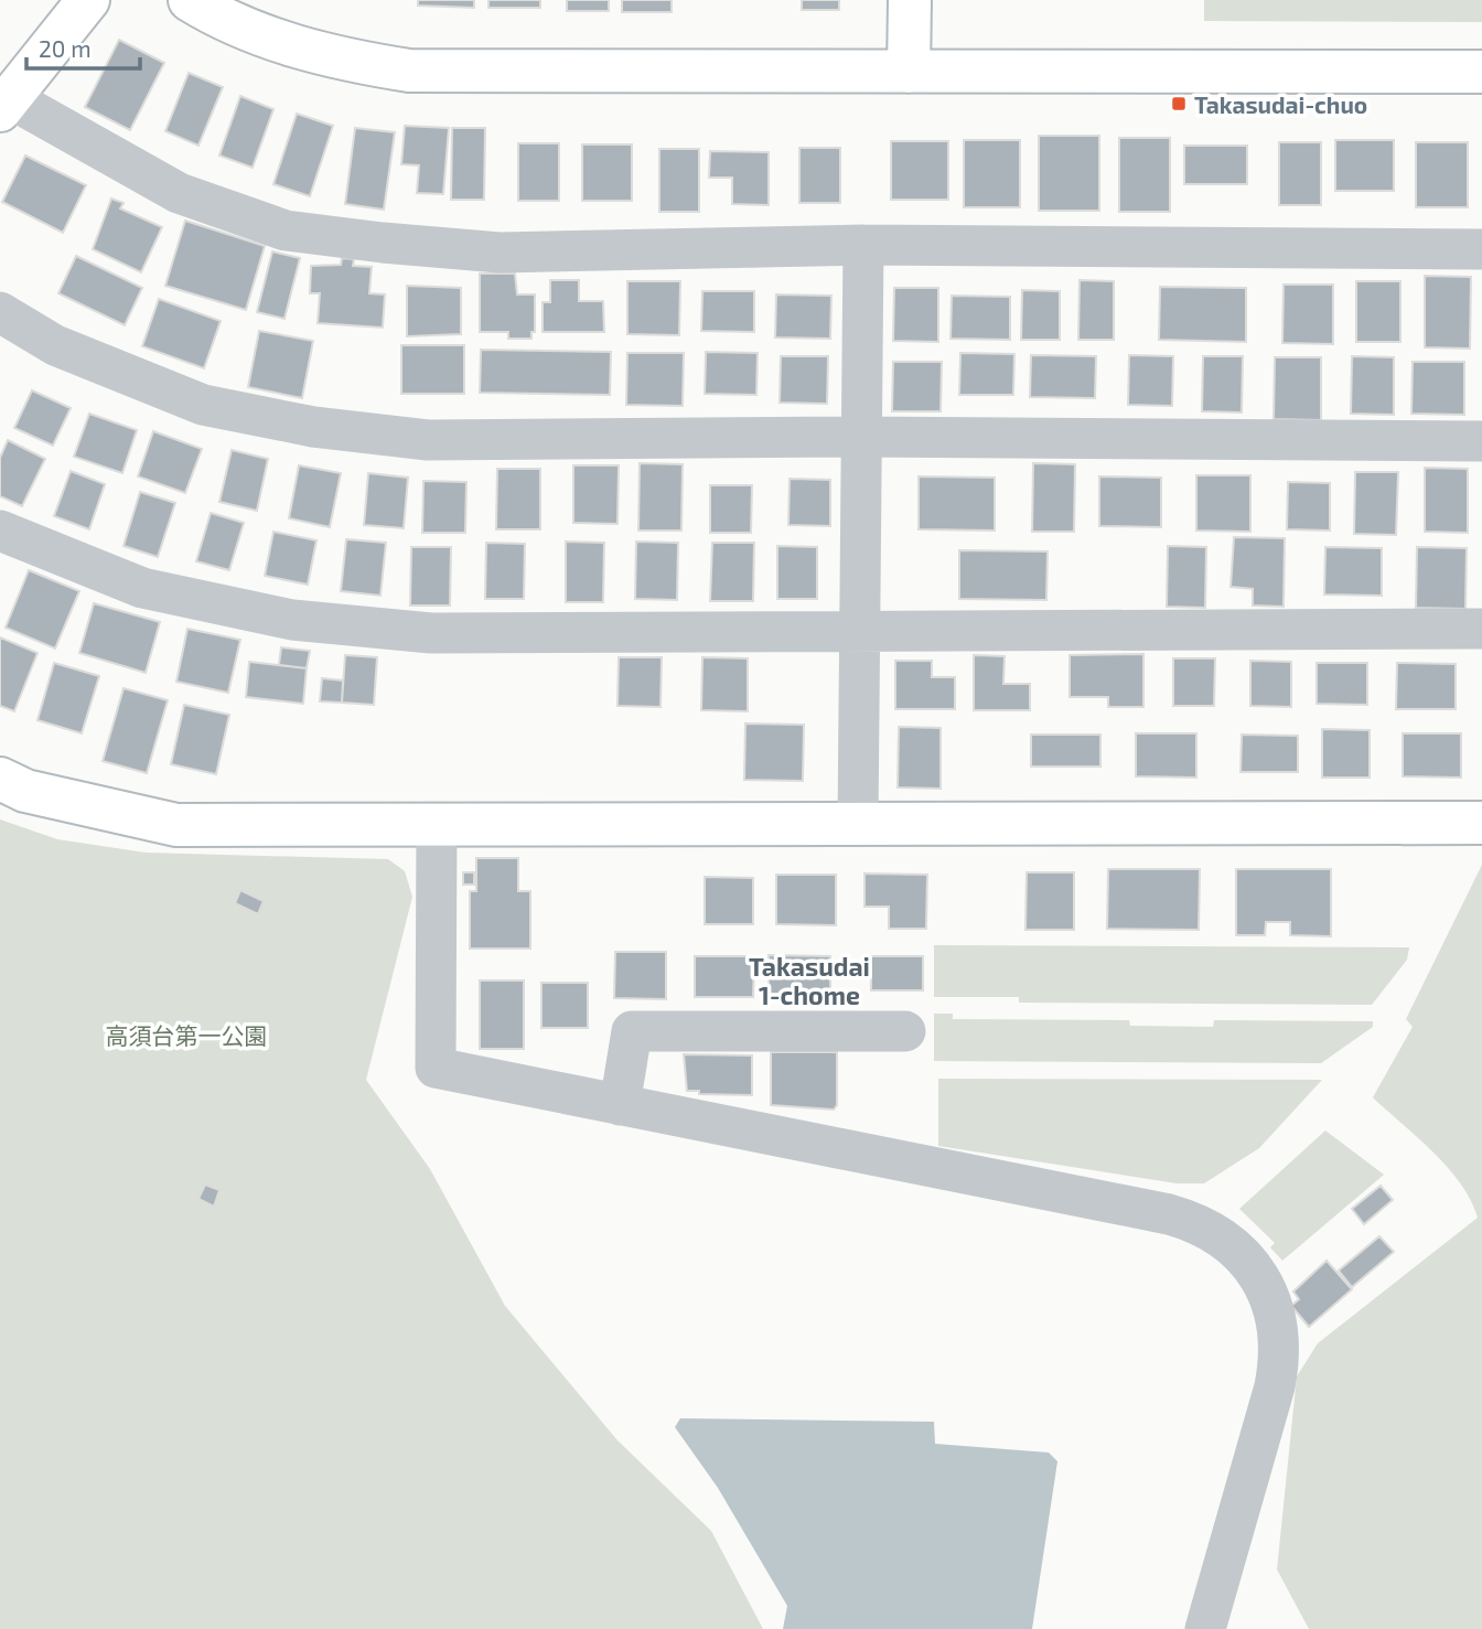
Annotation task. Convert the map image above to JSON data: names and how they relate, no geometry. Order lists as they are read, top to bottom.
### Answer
{
  "districts": ["Takasudai 1-chome"],
  "parks": ["高須台第一公園"],
  "places": {
    "transit": ["Takasudai-chuo"]
  },
  "scale_bar": "20 m"
}
